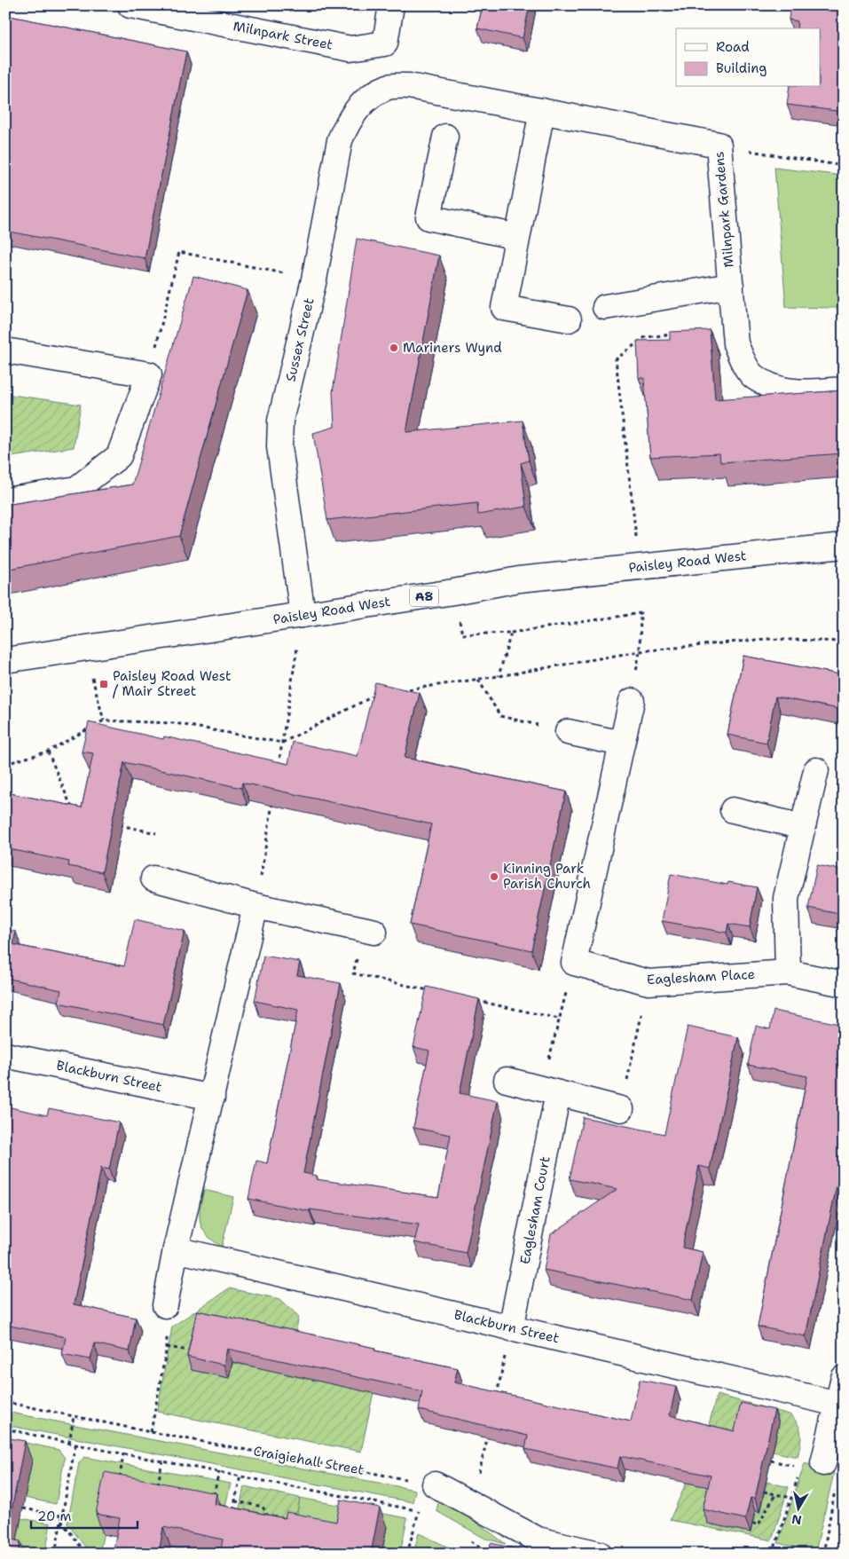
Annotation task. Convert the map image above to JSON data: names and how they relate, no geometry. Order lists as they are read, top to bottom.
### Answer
{
  "streets": {
    "street": [
      "Milnpark Street",
      "Milnpark Gardens",
      "Sussex Street",
      "Paisley Road West",
      "A8",
      "Eaglesham Place",
      "Blackburn Street",
      "Eaglesham Court"
    ],
    "path": ["Craigiehall Street"]
  },
  "crossings": [
    ["Milnpark Gardens", "Sussex Street"],
    ["Sussex Street", "Paisley Road West"],
    ["Blackburn Street", "Eaglesham Court"]
  ],
  "places": {
    "other": ["Mariners Wynd", "Kinning Park Parish Church"],
    "transit": ["Paisley Road West / Mair Street"]
  },
  "legend": ["Road", "Building"],
  "scale_bar": "20 m",
  "north": "bottom"
}
